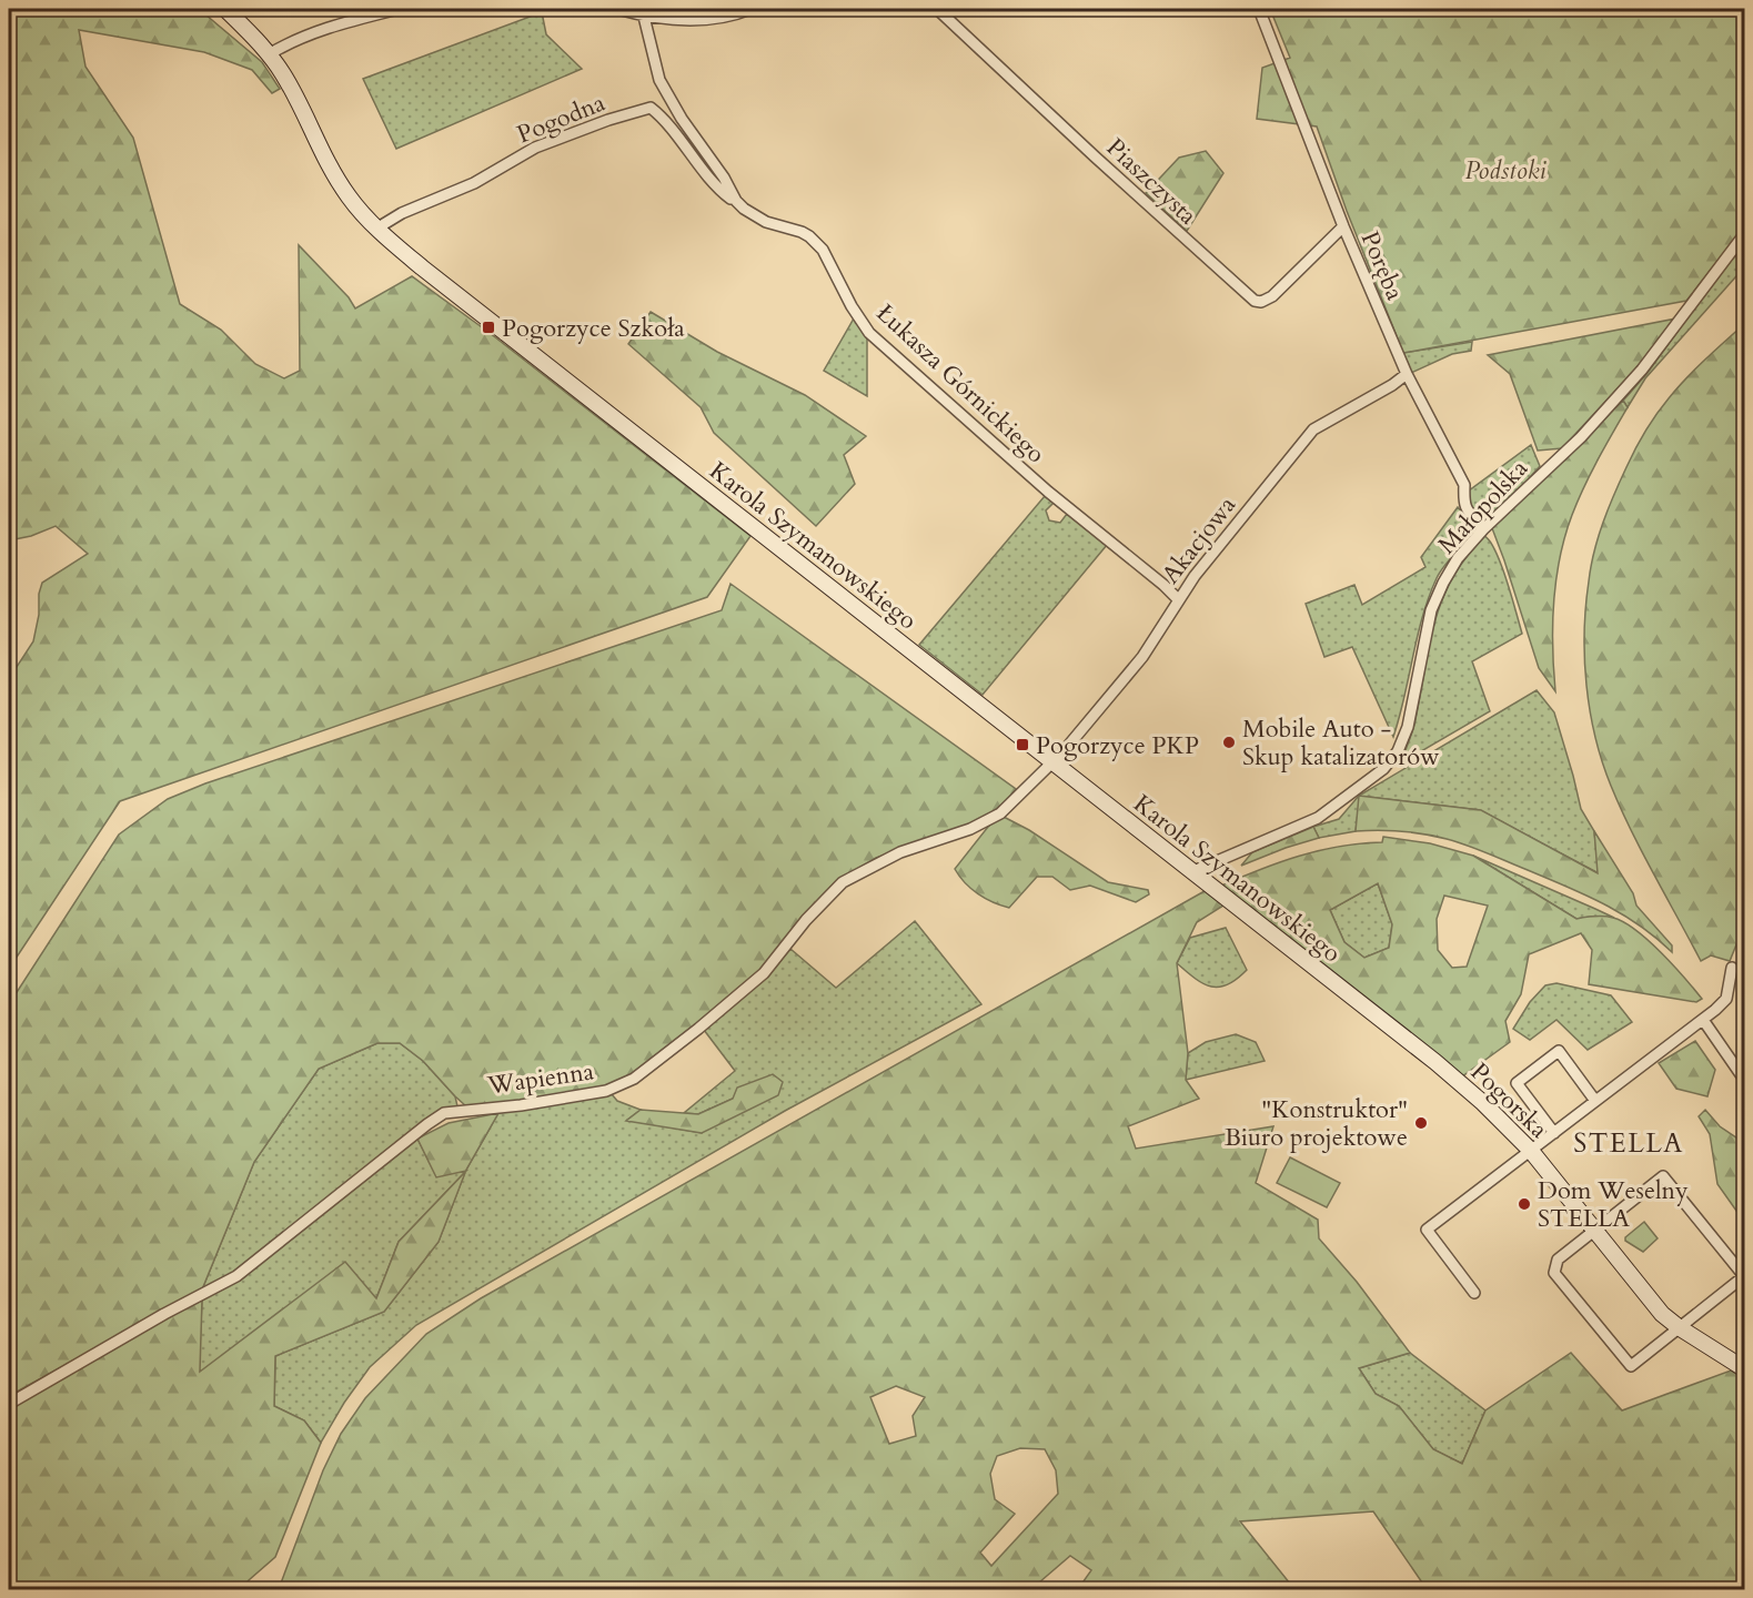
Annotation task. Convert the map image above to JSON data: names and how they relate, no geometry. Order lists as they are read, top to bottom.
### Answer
{
  "streets": {
    "street": [
      "Pogodna",
      "Piaszczysta",
      "Poręba",
      "Łukasza Górnickiego",
      "Małopolska",
      "Akacjowa",
      "Karola Szymanowskiego",
      "Wapienna",
      "Pogorska"
    ]
  },
  "crossings": [
    ["Pogodna", "Łukasza Górnickiego"],
    ["Pogodna", "Karola Szymanowskiego"],
    ["Piaszczysta", "Poręba"],
    ["Poręba", "Małopolska"],
    ["Poręba", "Akacjowa"],
    ["Łukasza Górnickiego", "Akacjowa"],
    ["Małopolska", "Karola Szymanowskiego"],
    ["Akacjowa", "Karola Szymanowskiego"],
    ["Akacjowa", "Wapienna"],
    ["Karola Szymanowskiego", "Wapienna"],
    ["Karola Szymanowskiego", "Pogorska"]
  ],
  "districts": ["STELLA"],
  "parks": ["Podstoki"],
  "places": {
    "transit": ["Pogorzyce Szkoła", "Pogorzyce PKP"],
    "other": ["Mobile Auto - Skup katalizatorów", "\"Konstruktor\" Biuro projektowe", "Dom Weselny STELLA"]
  }
}
